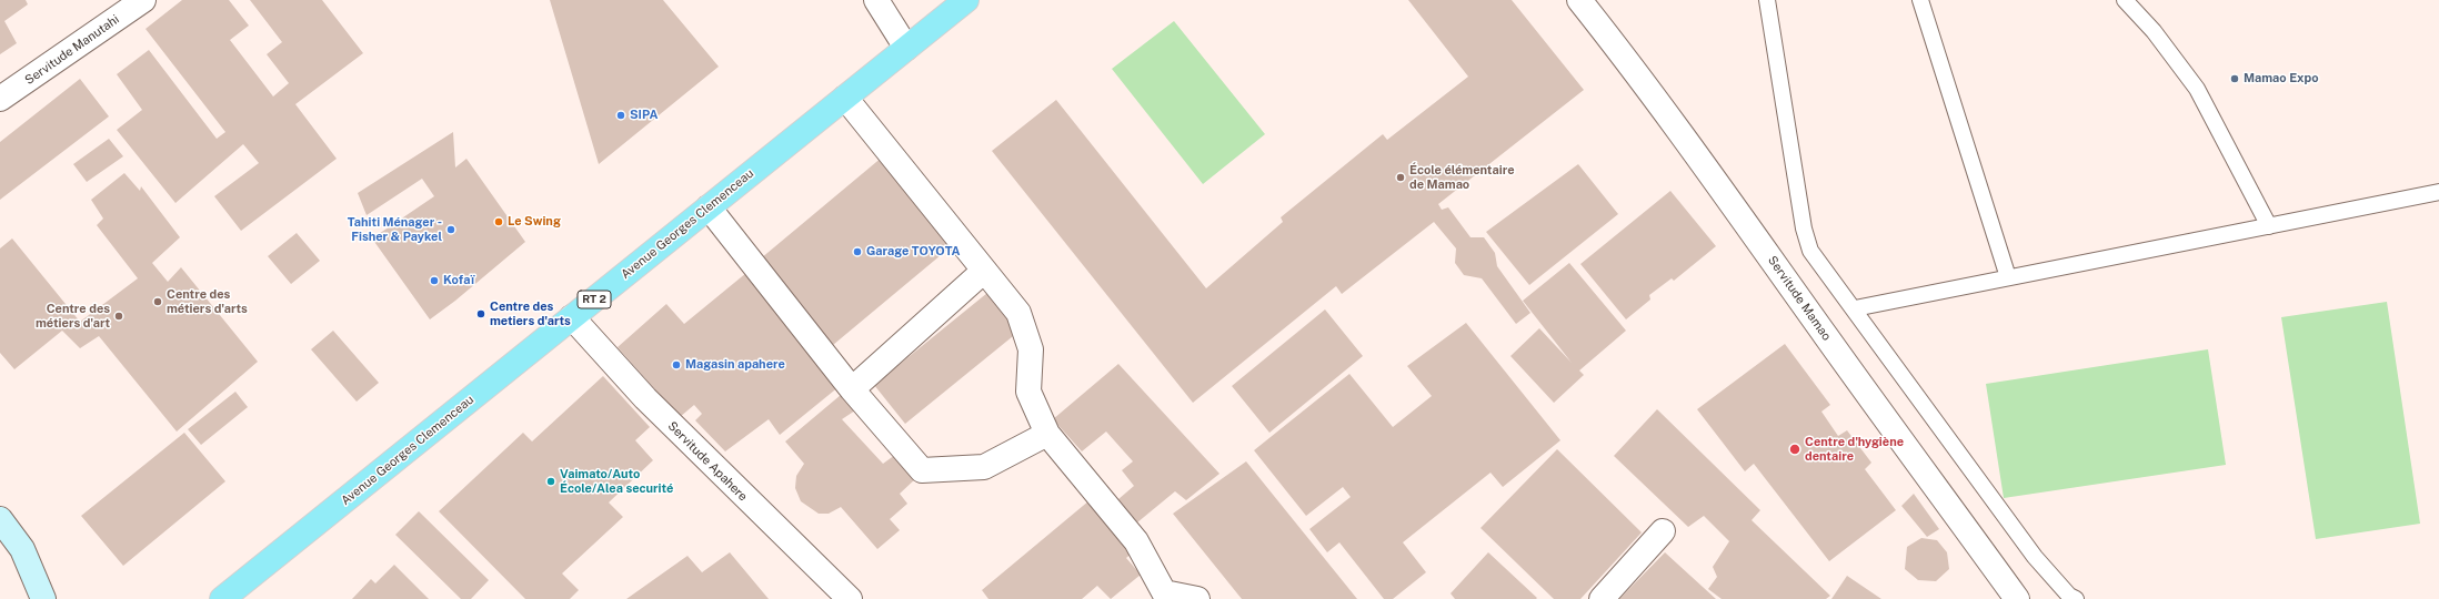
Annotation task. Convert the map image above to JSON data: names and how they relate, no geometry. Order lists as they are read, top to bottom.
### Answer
{
  "streets": {
    "main road": ["Avenue Georges Clemenceau", "RT 2"],
    "street": ["Servitude Manutahi", "Servitude Mamao", "Servitude Apahere"]
  },
  "crossings": [
    ["Avenue Georges Clemenceau", "Servitude Apahere"]
  ],
  "places": [
    "Mamao Expo",
    "SIPA",
    "École élémentaire de Mamao",
    "Le Swing",
    "Tahiti Ménager - Fisher & Paykel",
    "Garage TOYOTA",
    "Kofaï",
    "Centre des métiers d'arts",
    "Centre des metiers d'arts",
    "Centre des métiers d'art",
    "Magasin apahere",
    "Centre d'hygiène dentaire",
    "Vaimato/Auto École/Alea securité"
  ]
}
